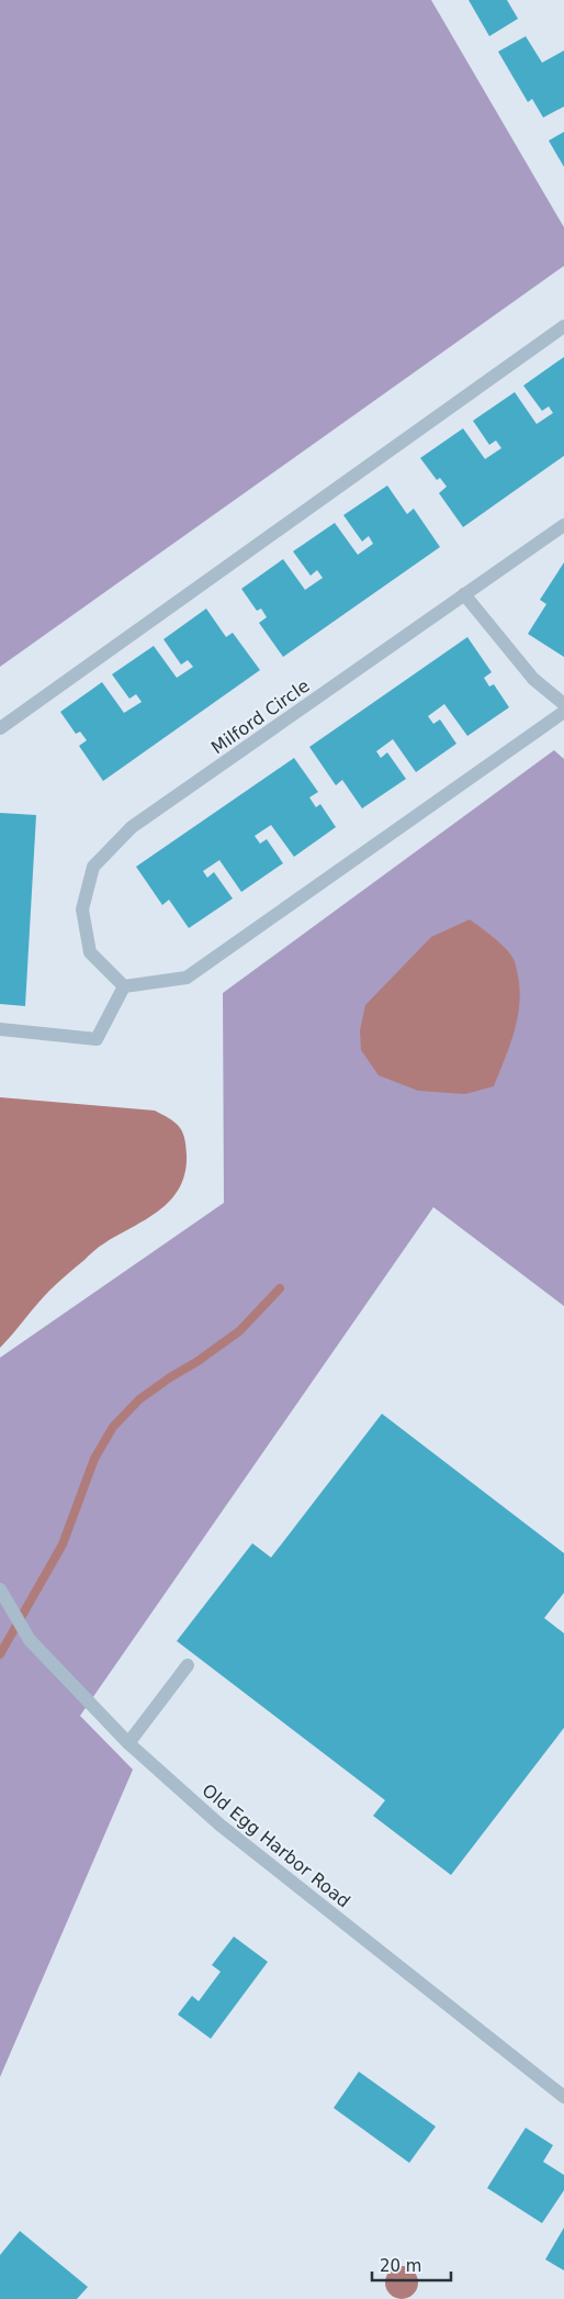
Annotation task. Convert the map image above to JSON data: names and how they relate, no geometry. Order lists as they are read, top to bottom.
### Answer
{
  "streets": {
    "street": ["Milford Circle", "Old Egg Harbor Road"]
  },
  "scale_bar": "20 m"
}
